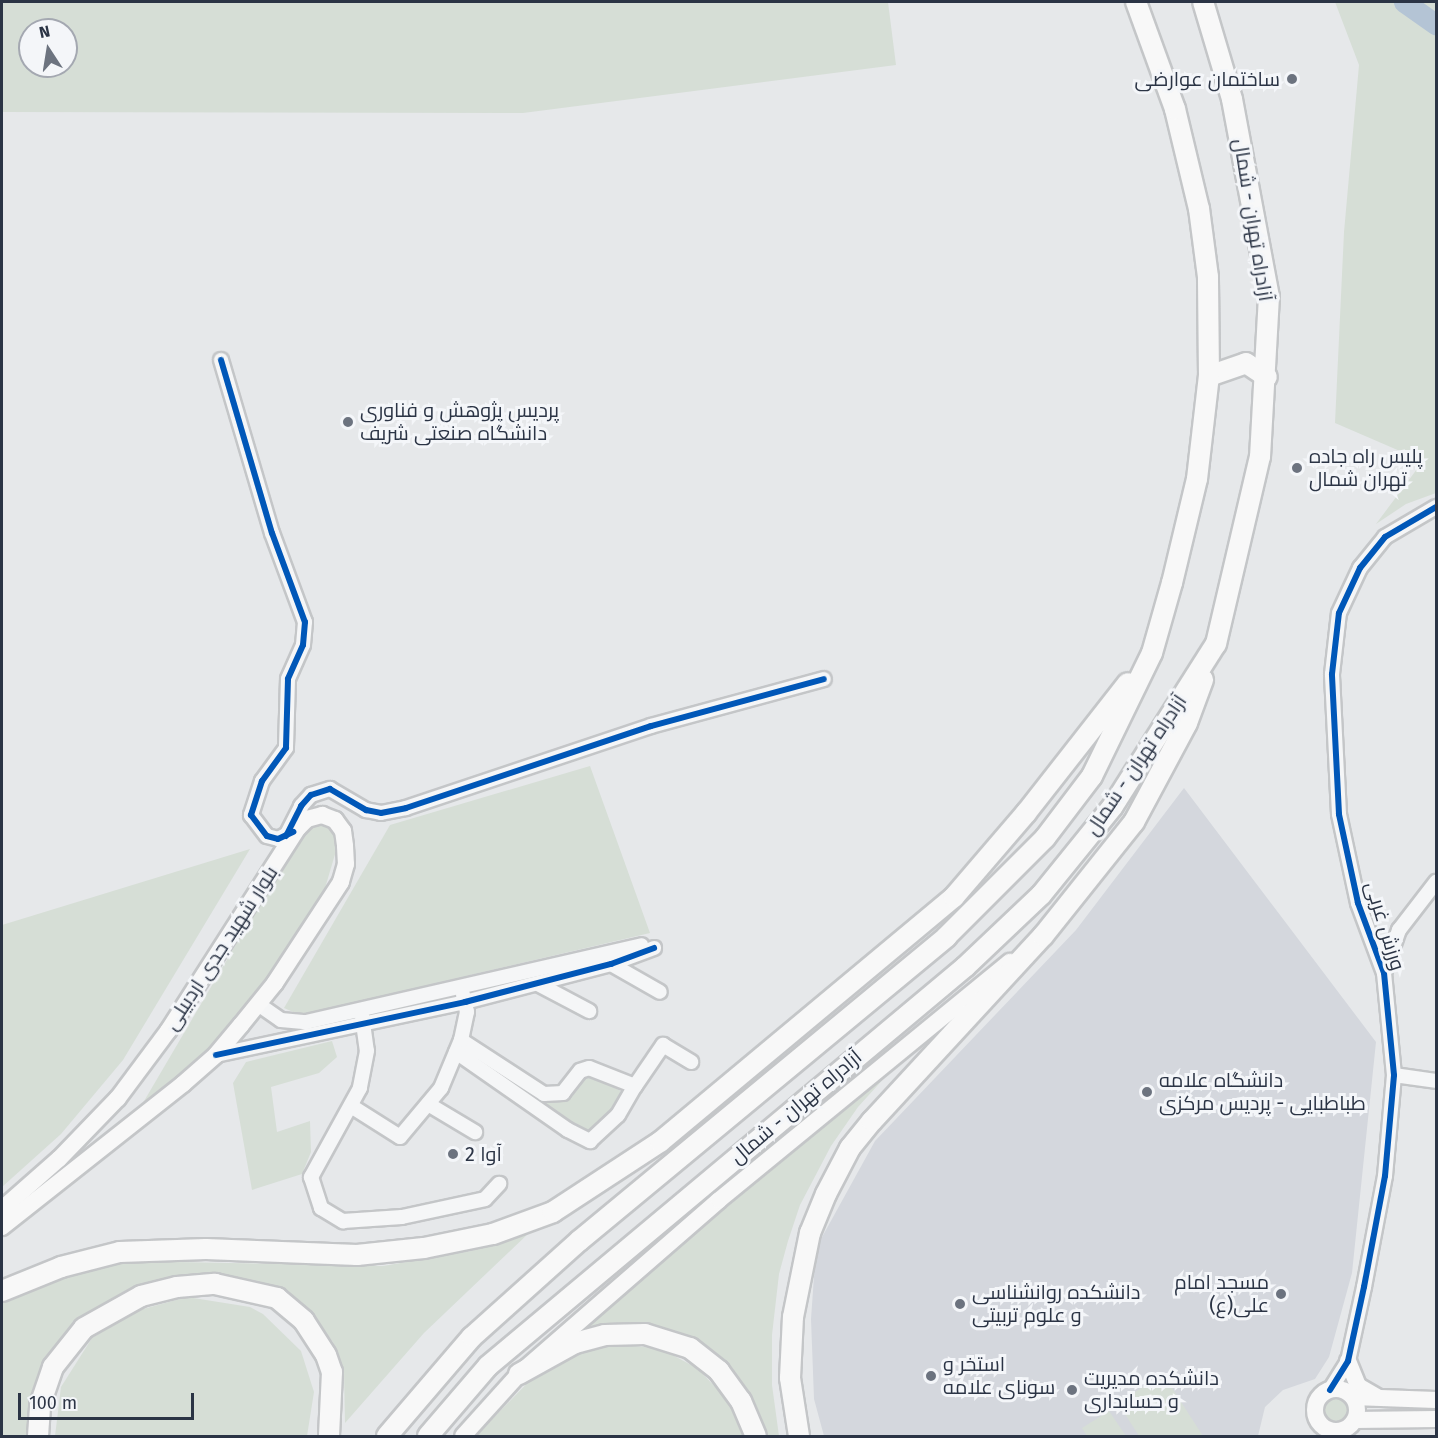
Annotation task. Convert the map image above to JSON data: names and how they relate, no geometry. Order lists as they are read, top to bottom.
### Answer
{
  "streets": {
    "highway": ["آزادراه تهران - شمال"],
    "main road": ["بلوار شهید جدی اردبیلی"],
    "street": ["ورزش غربی"]
  },
  "places": [
    "ساختمان عوارضی",
    "پردیس پژوهش و فناوری دانشگاه صنعتی شریف",
    "پلیس راه جاده تهران شمال",
    "دانشگاه علامه طباطبایی - پردیس مرکزی",
    "آوا 2",
    "مسجد امام علی(ع)",
    "دانشکده روانشناسی و علوم تربیتی",
    "استخر و سونای علامه",
    "دانشکده مدیریت و حسابداری"
  ],
  "scale_bar": "100 m",
  "north": "top"
}
